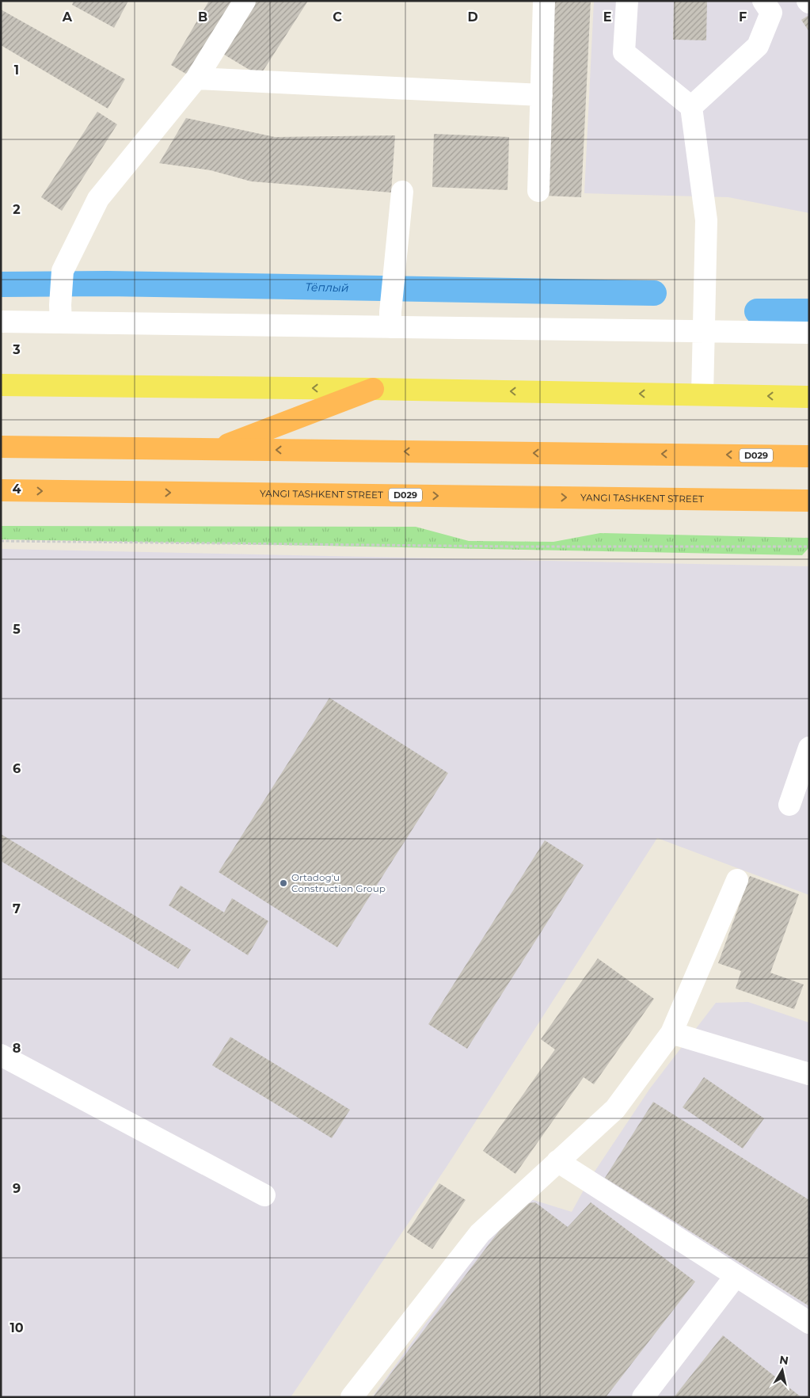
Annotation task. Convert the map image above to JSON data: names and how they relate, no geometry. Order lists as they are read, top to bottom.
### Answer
{
  "streets": {
    "highway": ["D029", "YANGI TASHKENT STREET"]
  },
  "water": ["Тёплый"],
  "places": ["Ortadog'u Construction Group"],
  "north": "top",
  "grid": {
    "columns": [
      "A",
      "B",
      "C",
      "D",
      "E",
      "F"
    ],
    "rows": [
      "1",
      "2",
      "3",
      "4",
      "5",
      "6",
      "7",
      "8",
      "9",
      "10"
    ]
  }
}
